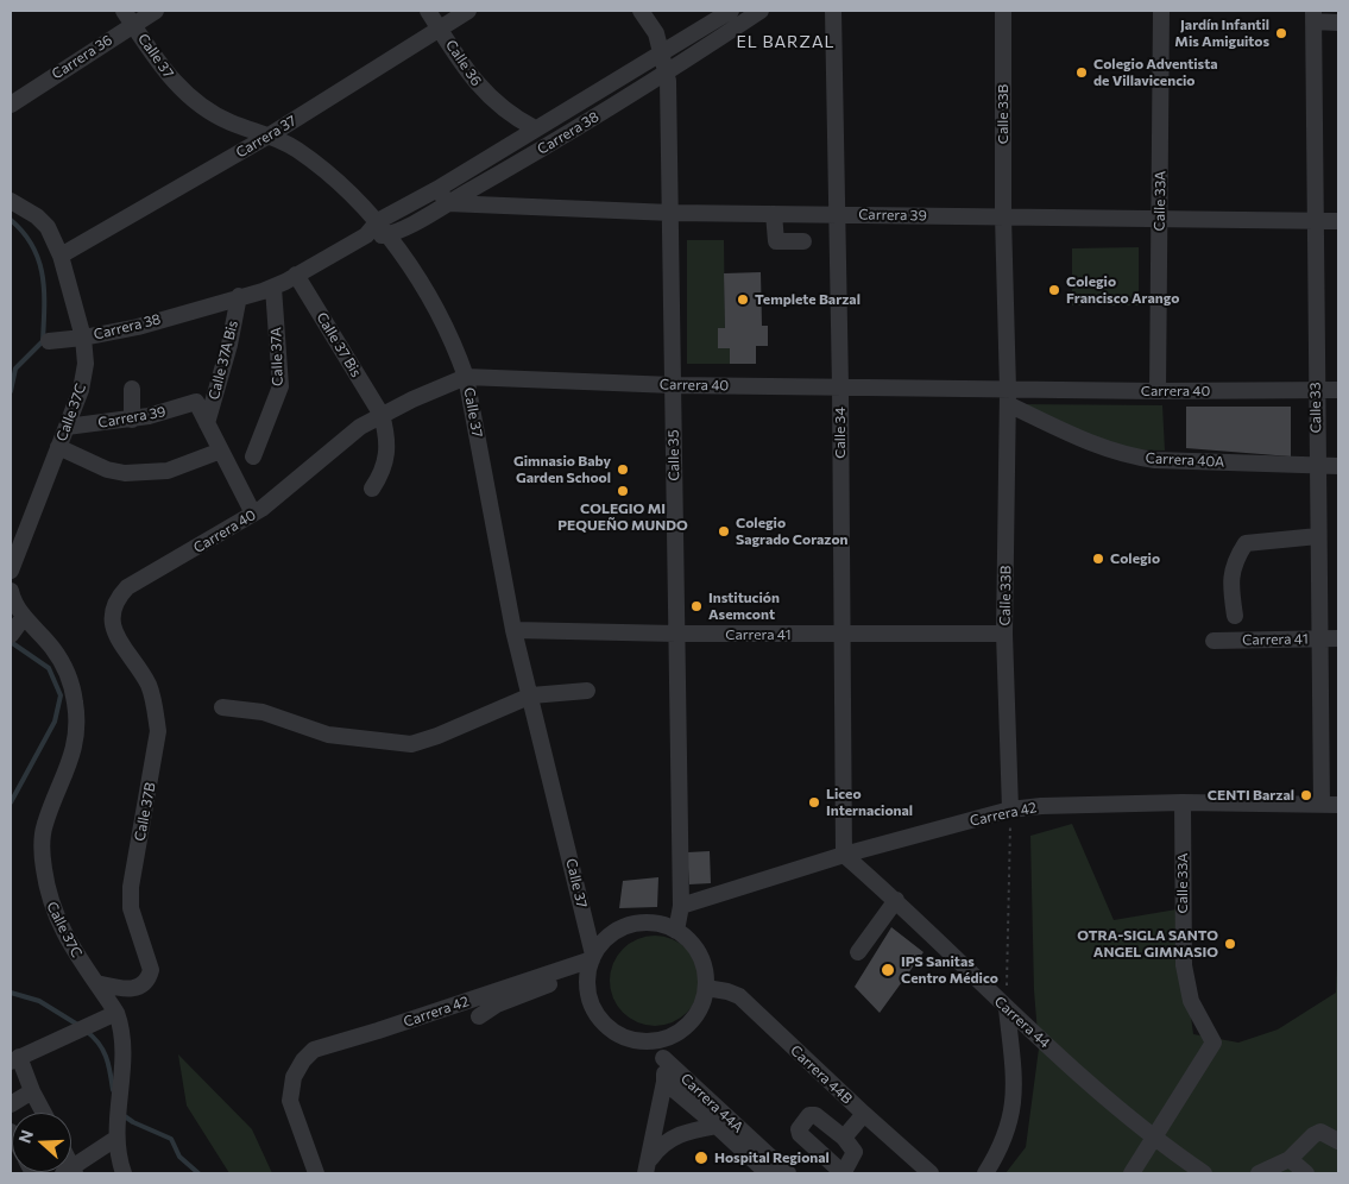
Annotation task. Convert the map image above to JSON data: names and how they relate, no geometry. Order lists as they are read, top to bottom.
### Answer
{
  "streets": {
    "street": [
      "Calle 37",
      "Carrera 36",
      "Calle 36",
      "Calle 33B",
      "Carrera 38",
      "Carrera 37",
      "Calle 33A",
      "Carrera 39",
      "Calle 37 Bis",
      "Calle 37A",
      "Calle 37A Bis",
      "Carrera 40",
      "Calle 33",
      "Calle 37C",
      "Calle 34",
      "Calle 35",
      "Carrera 40A",
      "Carrera 41",
      "Calle 37B",
      "Carrera 42",
      "Carrera 44",
      "Carrera 44B",
      "Carrera 44A"
    ]
  },
  "crossings": [
    ["Calle 37", "Carrera 36"],
    ["Calle 37", "Carrera 38"],
    ["Calle 37", "Carrera 37"],
    ["Calle 37", "Carrera 40"],
    ["Calle 37", "Calle 35"],
    ["Calle 37", "Carrera 41"],
    ["Calle 37", "Carrera 42"],
    ["Calle 37", "Carrera 44B"],
    ["Calle 36", "Carrera 38"],
    ["Calle 36", "Carrera 37"],
    ["Calle 33B", "Carrera 39"],
    ["Calle 33B", "Carrera 40"],
    ["Calle 33B", "Carrera 40A"],
    ["Calle 33B", "Carrera 41"],
    ["Calle 33B", "Carrera 42"],
    ["Carrera 38", "Carrera 39"],
    ["Carrera 38", "Calle 37 Bis"],
    ["Carrera 38", "Calle 37A"],
    ["Carrera 38", "Calle 37A Bis"],
    ["Carrera 38", "Calle 37C"],
    ["Carrera 38", "Calle 35"],
    ["Carrera 37", "Calle 37C"],
    ["Calle 33A", "Carrera 39"],
    ["Calle 33A", "Carrera 40"],
    ["Calle 33A", "Carrera 42"],
    ["Calle 33A", "Carrera 44"],
    ["Carrera 39", "Calle 37A Bis"],
    ["Carrera 39", "Calle 33"],
    ["Carrera 39", "Calle 37C"],
    ["Carrera 39", "Calle 34"],
    ["Carrera 39", "Calle 35"],
    ["Calle 37 Bis", "Carrera 40"],
    ["Calle 37A Bis", "Carrera 40"],
    ["Carrera 40", "Calle 33"],
    ["Carrera 40", "Calle 34"],
    ["Carrera 40", "Calle 35"],
    ["Carrera 40", "Carrera 40A"],
    ["Carrera 40", "Calle 37B"],
    ["Calle 33", "Carrera 40A"],
    ["Calle 33", "Carrera 41"],
    ["Calle 33", "Carrera 42"],
    ["Calle 37C", "Calle 37B"],
    ["Calle 34", "Carrera 41"],
    ["Calle 34", "Carrera 42"],
    ["Calle 34", "Carrera 44"],
    ["Calle 35", "Carrera 41"],
    ["Calle 35", "Carrera 42"],
    ["Calle 35", "Carrera 44B"],
    ["Carrera 42", "Carrera 44"],
    ["Carrera 42", "Carrera 44B"]
  ],
  "districts": ["EL BARZAL"],
  "places": [
    "Jardín Infantil Mis Amiguitos",
    "Colegio Adventista de Villavicencio",
    "Colegio Francisco Arango",
    "Templete Barzal",
    "Gimnasio Baby Garden School",
    "COLEGIO MI PEQUEÑO MUNDO",
    "Colegio Sagrado Corazon",
    "Colegio",
    "Institución Asemcont",
    "CENTI Barzal",
    "Liceo Internacional",
    "OTRA-SIGLA SANTO ANGEL GIMNASIO",
    "IPS Sanitas Centro Médico",
    "Hospital Regional"
  ],
  "north": "left"
}
